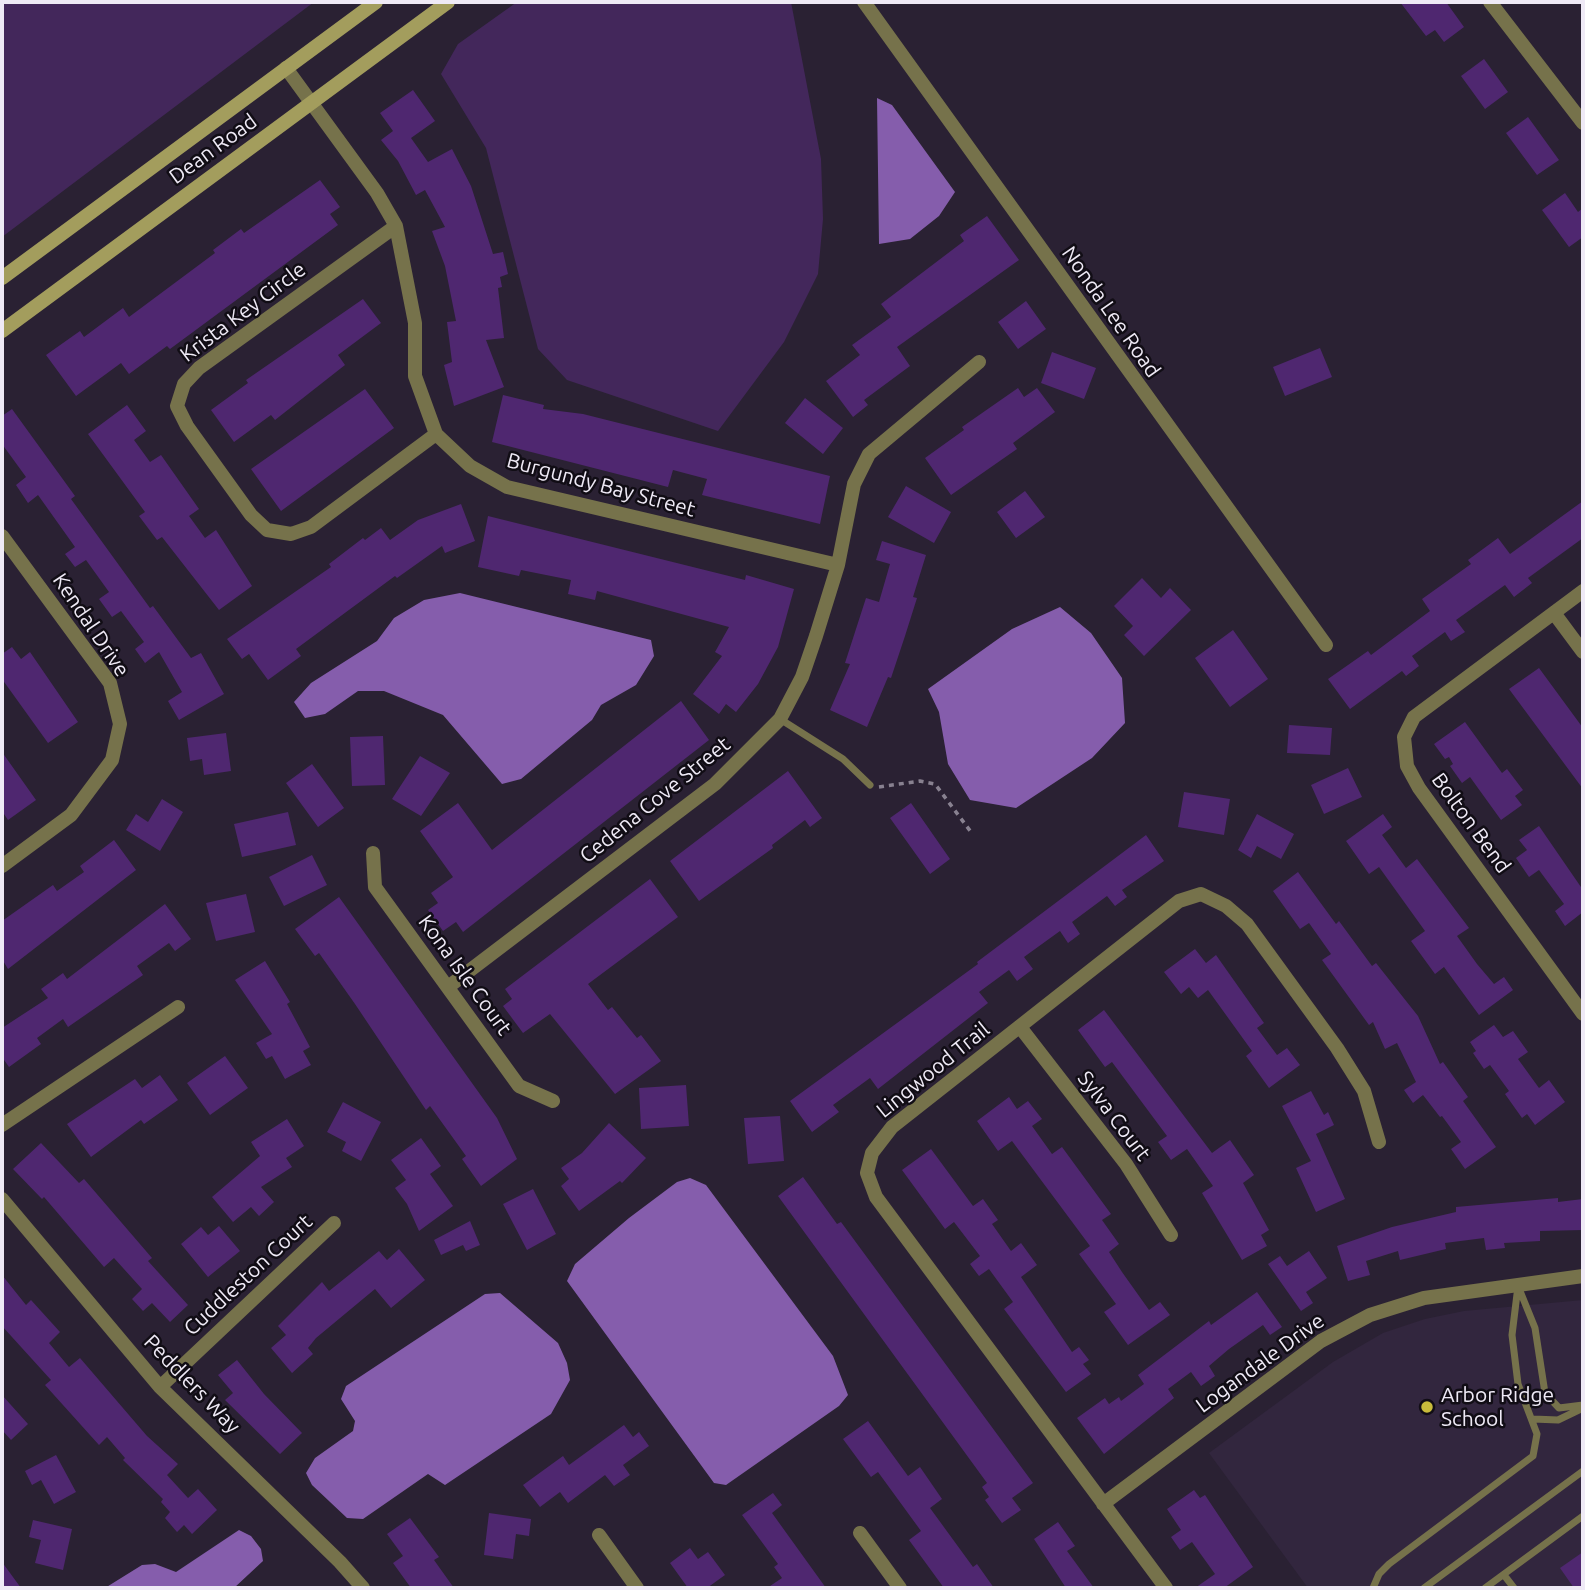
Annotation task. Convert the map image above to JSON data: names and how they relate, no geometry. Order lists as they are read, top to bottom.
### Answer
{
  "streets": {
    "main road": ["Dean Road"],
    "street": [
      "Krista Key Circle",
      "Nonda Lee Road",
      "Burgundy Bay Street",
      "Kendal Drive",
      "Cedena Cove Street",
      "Bolton Bend",
      "Kona Isle Court",
      "Lingwood Trail",
      "Sylva Court",
      "Cuddleston Court",
      "Logandale Drive",
      "Peddlers Way"
    ]
  },
  "crossings": [
    ["Dean Road", "Burgundy Bay Street"],
    ["Krista Key Circle", "Burgundy Bay Street"],
    ["Burgundy Bay Street", "Cedena Cove Street"],
    ["Cedena Cove Street", "Kona Isle Court"],
    ["Lingwood Trail", "Sylva Court"],
    ["Lingwood Trail", "Logandale Drive"],
    ["Cuddleston Court", "Peddlers Way"]
  ],
  "places": ["Arbor Ridge School"]
}
